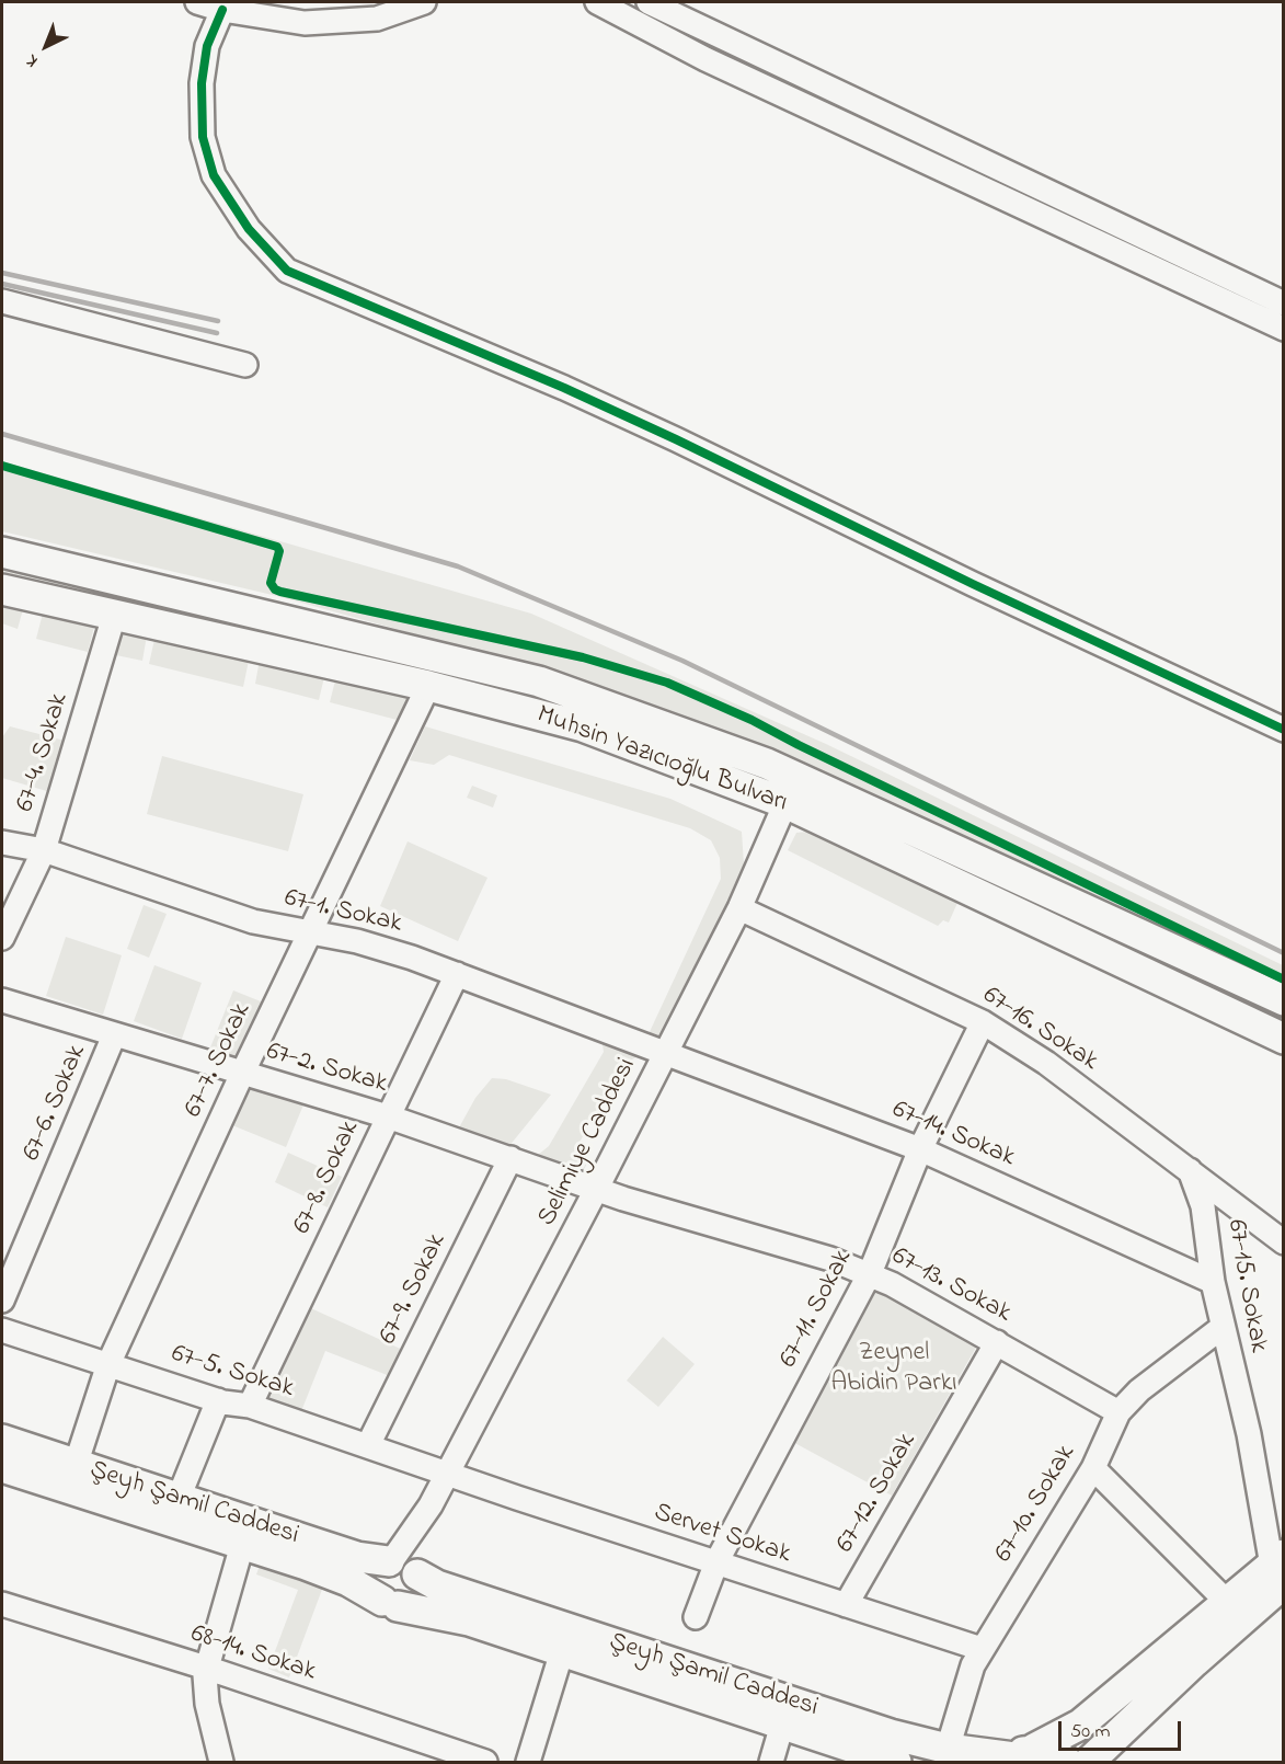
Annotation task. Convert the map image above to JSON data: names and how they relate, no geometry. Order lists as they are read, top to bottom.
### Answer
{
  "streets": {
    "main road": ["Muhsin Yazıcıoğlu Bulvarı", "Şeyh Şamil Caddesi"],
    "street": [
      "67-4. Sokak",
      "67-1. Sokak",
      "67-16. Sokak",
      "67-7. Sokak",
      "67-2. Sokak",
      "67-6. Sokak",
      "67-14. Sokak",
      "Selimiye Caddesi",
      "67-8. Sokak",
      "67-13. Sokak",
      "67-15. Sokak",
      "67-9. Sokak",
      "67-11. Sokak",
      "67-5. Sokak",
      "67-12. Sokak",
      "67-10. Sokak",
      "Servet Sokak",
      "68-14. Sokak"
    ]
  },
  "crossings": [
    ["67-4. Sokak", "Muhsin Yazıcıoğlu Bulvarı"],
    ["67-4. Sokak", "67-1. Sokak"],
    ["Muhsin Yazıcıoğlu Bulvarı", "67-7. Sokak"],
    ["Muhsin Yazıcıoğlu Bulvarı", "Selimiye Caddesi"],
    ["67-1. Sokak", "67-7. Sokak"],
    ["67-1. Sokak", "67-14. Sokak"],
    ["67-1. Sokak", "Selimiye Caddesi"],
    ["67-1. Sokak", "67-8. Sokak"],
    ["67-16. Sokak", "Selimiye Caddesi"],
    ["67-16. Sokak", "67-15. Sokak"],
    ["67-16. Sokak", "67-11. Sokak"],
    ["67-7. Sokak", "67-2. Sokak"],
    ["67-7. Sokak", "67-5. Sokak"],
    ["67-7. Sokak", "Şeyh Şamil Caddesi"],
    ["67-2. Sokak", "67-6. Sokak"],
    ["67-2. Sokak", "Selimiye Caddesi"],
    ["67-2. Sokak", "67-8. Sokak"],
    ["67-2. Sokak", "67-13. Sokak"],
    ["67-2. Sokak", "67-9. Sokak"],
    ["67-14. Sokak", "Selimiye Caddesi"],
    ["67-14. Sokak", "67-15. Sokak"],
    ["67-14. Sokak", "67-11. Sokak"],
    ["Selimiye Caddesi", "67-13. Sokak"],
    ["Selimiye Caddesi", "67-5. Sokak"],
    ["Selimiye Caddesi", "Şeyh Şamil Caddesi"],
    ["Selimiye Caddesi", "Servet Sokak"],
    ["67-8. Sokak", "67-5. Sokak"],
    ["67-13. Sokak", "67-11. Sokak"],
    ["67-13. Sokak", "67-12. Sokak"],
    ["67-13. Sokak", "67-10. Sokak"],
    ["67-15. Sokak", "67-10. Sokak"],
    ["67-9. Sokak", "67-5. Sokak"],
    ["67-11. Sokak", "Servet Sokak"],
    ["67-5. Sokak", "Servet Sokak"],
    ["67-12. Sokak", "Servet Sokak"],
    ["Şeyh Şamil Caddesi", "67-10. Sokak"],
    ["67-10. Sokak", "Servet Sokak"]
  ],
  "parks": ["Zeynel Abidin Parkı"],
  "scale_bar": "50 m",
  "north": "bottom left"
}
